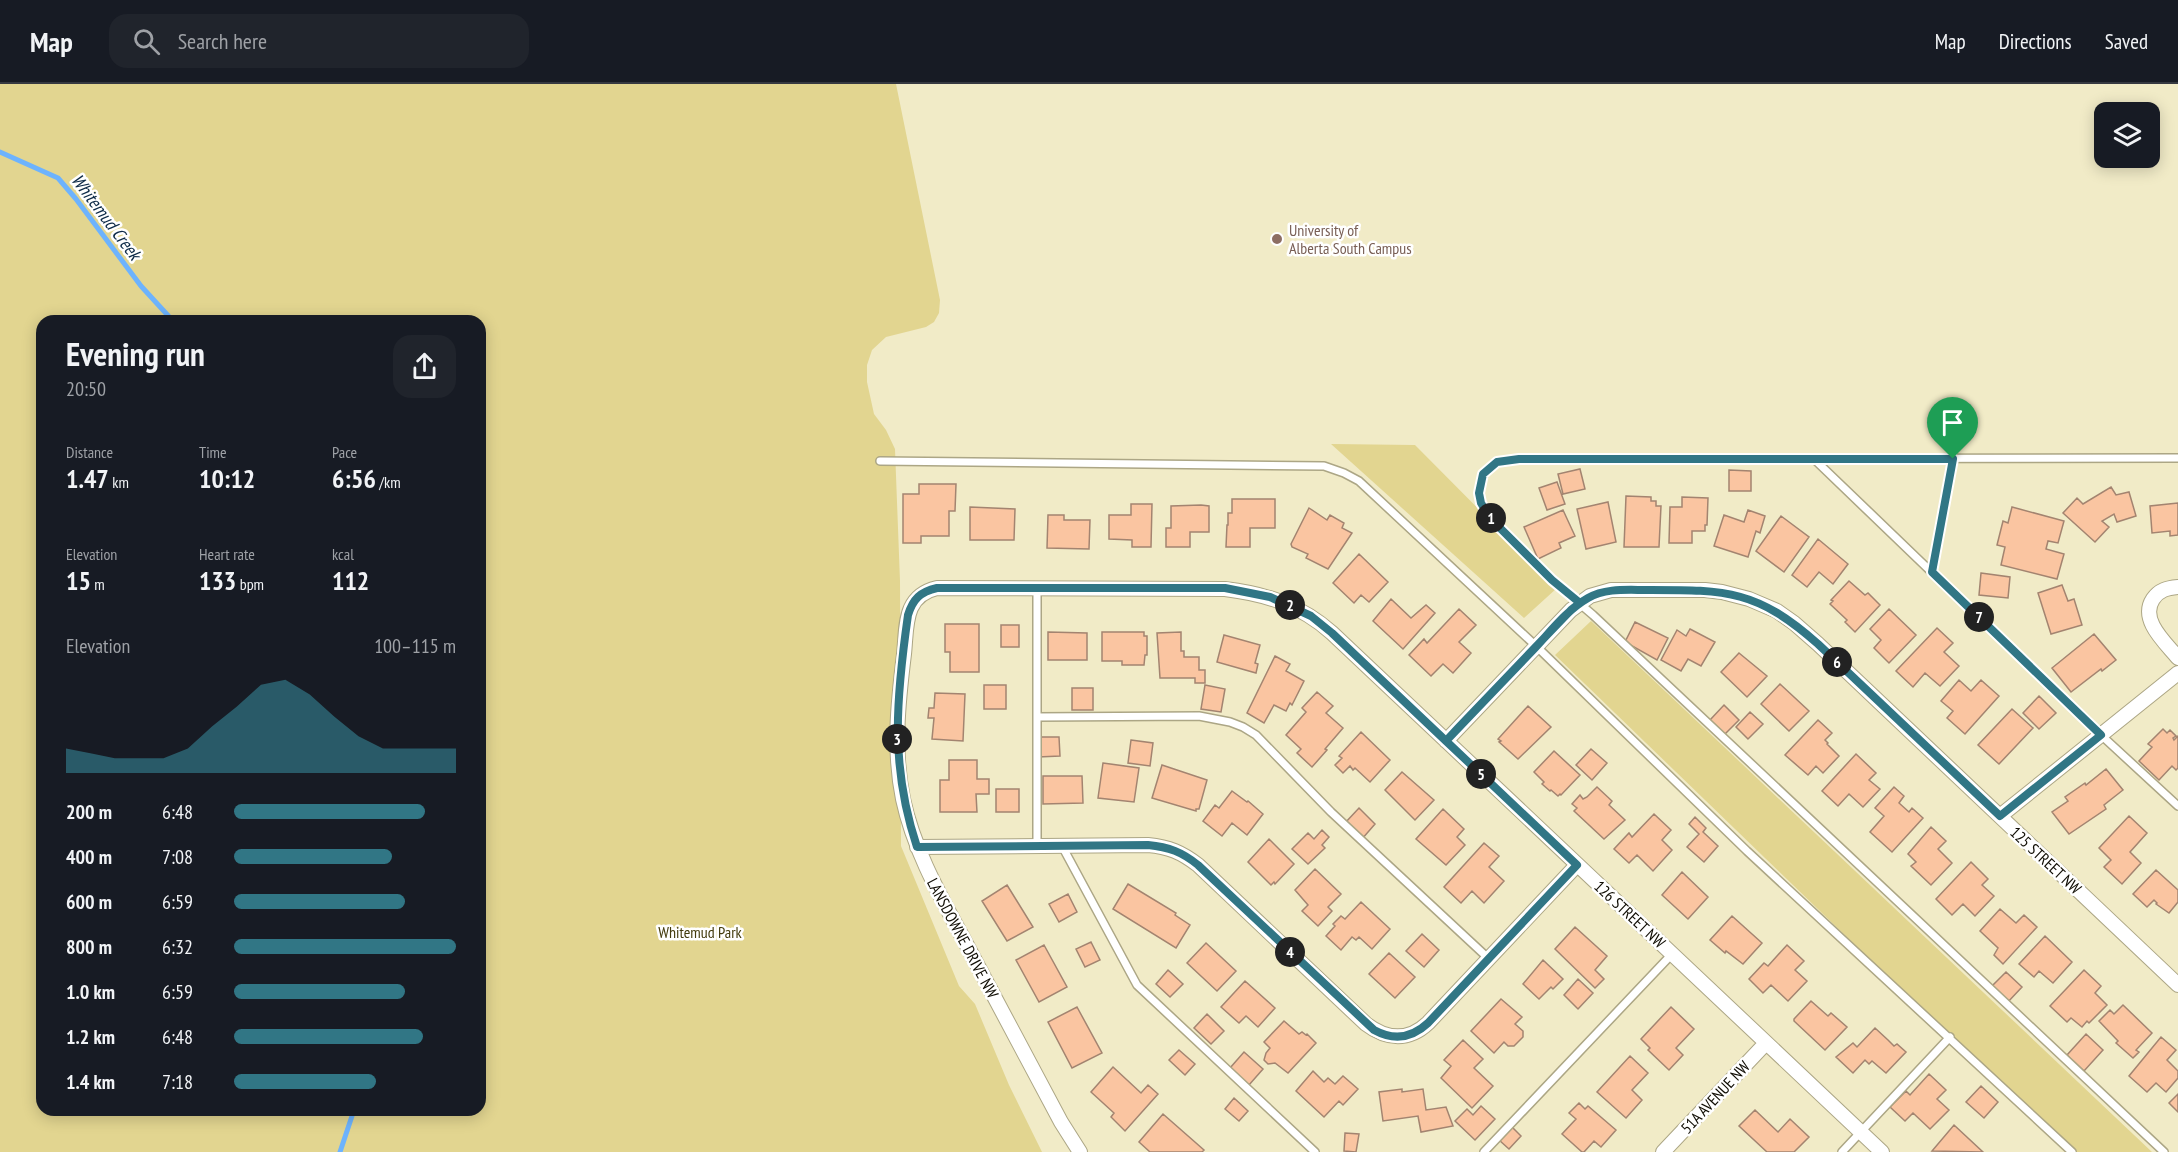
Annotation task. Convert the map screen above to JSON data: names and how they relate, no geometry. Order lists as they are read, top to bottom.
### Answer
{
  "streets": {
    "street": [
      "125 STREET NW",
      "126 STREET NW",
      "LANSDOWNE DRIVE NW",
      "51A AVENUE NW"
    ]
  },
  "crossings": [
    ["126 STREET NW", "LANSDOWNE DRIVE NW"],
    ["126 STREET NW", "51A AVENUE NW"]
  ],
  "water": ["Whitemud Creek"],
  "parks": ["Whitemud Park"],
  "places": ["University of Alberta South Campus"],
  "page": {
    "header": "Map",
    "search": "Search here",
    "nav": ["Map", "Directions", "Saved"],
    "heading": ["Evening run", "20:50"],
    "stats": [
      ["Distance", "1.47 km"],
      ["Time", "10:12"],
      ["Pace", "6:56 /km"],
      ["Elevation", "15 m"],
      ["Heart rate", "133 bpm"],
      ["kcal", "112"]
    ],
    "pins": [
      "1",
      "2",
      "7",
      "6",
      "3",
      "5",
      "4"
    ],
    "chart": ["Elevation", "100–115 m"],
    "list": [
      {
        "name": "200 m",
        "note": "6:48"
      },
      {
        "name": "400 m",
        "note": "7:08"
      },
      {
        "name": "600 m",
        "note": "6:59"
      },
      {
        "name": "800 m",
        "note": "6:32"
      },
      {
        "name": "1.0 km",
        "note": "6:59"
      },
      {
        "name": "1.2 km",
        "note": "6:48"
      },
      {
        "name": "1.4 km",
        "note": "7:18"
      }
    ]
  }
}
